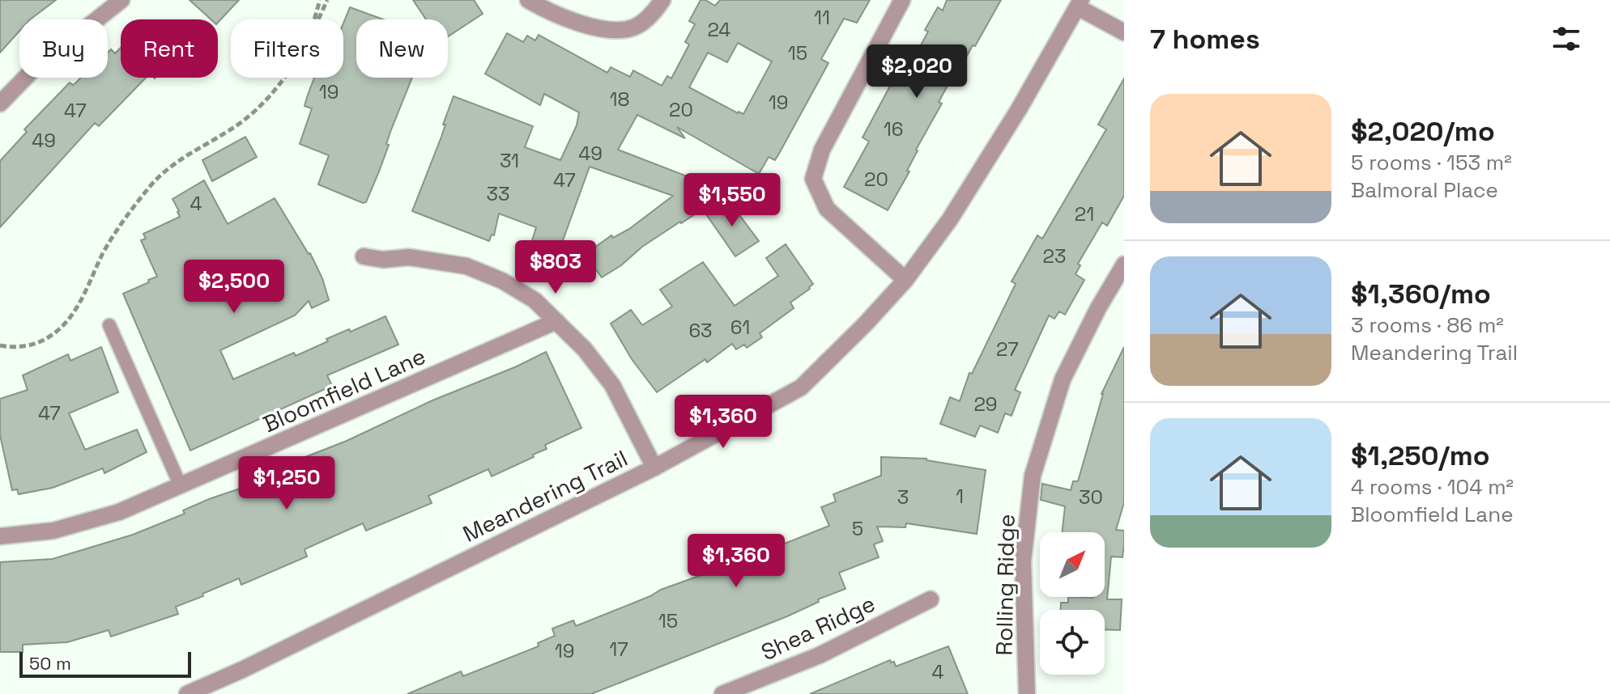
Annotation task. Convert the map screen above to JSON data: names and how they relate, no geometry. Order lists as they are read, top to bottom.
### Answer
{
  "streets": {
    "street": [
      "Bloomfield Lane",
      "Meandering Trail",
      "Rolling Ridge",
      "Shea Ridge"
    ]
  },
  "house_numbers": [
    "11",
    "24",
    "15",
    "19",
    "18",
    "19",
    "20",
    "47",
    "16",
    "49",
    "49",
    "31",
    "20",
    "47",
    "33",
    "4",
    "21",
    "23",
    "61",
    "63",
    "27",
    "29",
    "47",
    "1",
    "3",
    "30",
    "5",
    "15",
    "17",
    "19",
    "4"
  ],
  "scale_bar": "50 m",
  "north": "top right",
  "page": {
    "heading": "7 homes",
    "chip": [
      "Buy",
      "Rent",
      "Filters",
      "New"
    ],
    "price": [
      "$2,020",
      "$1,550",
      "$803",
      "$2,500",
      "$1,360",
      "$1,250",
      "$1,360"
    ],
    "list": [
      {
        "name": "$2,020/mo",
        "note": "5 rooms · 153 m² · Balmoral Place"
      },
      {
        "name": "$1,360/mo",
        "note": "3 rooms · 86 m² · Meandering Trail"
      },
      {
        "name": "$1,250/mo",
        "note": "4 rooms · 104 m² · Bloomfield Lane"
      }
    ],
    "scale": "50 m"
  }
}
